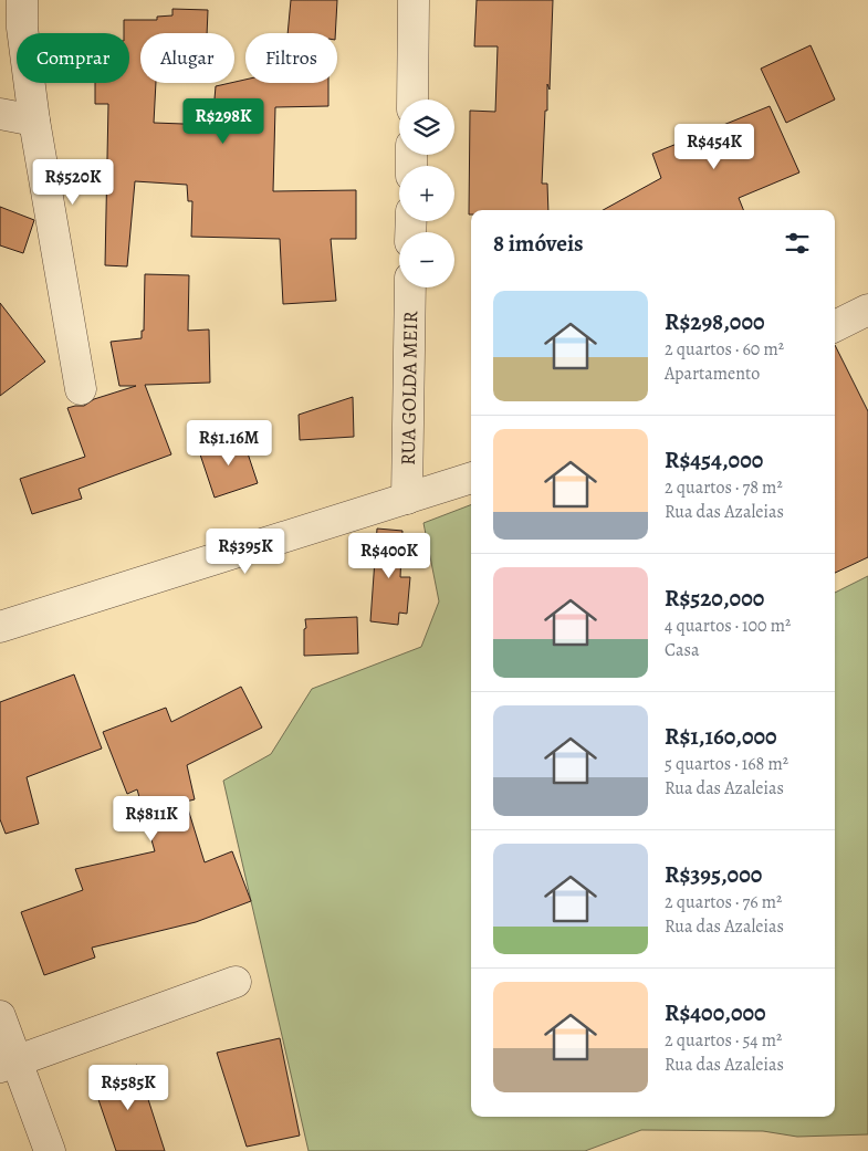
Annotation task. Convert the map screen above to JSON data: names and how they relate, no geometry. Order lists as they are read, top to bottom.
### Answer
{
  "streets": {
    "street": ["RUA GOLDA MEIR"]
  },
  "page": {
    "chip": ["Comprar", "Alugar", "Filtros"],
    "price": [
      "R$298K",
      "R$454K",
      "R$520K",
      "R$1.16M",
      "R$395K",
      "R$400K",
      "R$811K",
      "R$585K"
    ],
    "map_buttons": ["+", "−"],
    "heading": "8 imóveis",
    "list": [
      {
        "name": "R$298,000",
        "note": "2 quartos · 60 m² · Apartamento"
      },
      {
        "name": "R$454,000",
        "note": "2 quartos · 78 m² · Rua das Azaleias"
      },
      {
        "name": "R$520,000",
        "note": "4 quartos · 100 m² · Casa"
      },
      {
        "name": "R$1,160,000",
        "note": "5 quartos · 168 m² · Rua das Azaleias"
      },
      {
        "name": "R$395,000",
        "note": "2 quartos · 76 m² · Rua das Azaleias"
      },
      {
        "name": "R$400,000",
        "note": "2 quartos · 54 m² · Rua das Azaleias"
      }
    ]
  }
}
